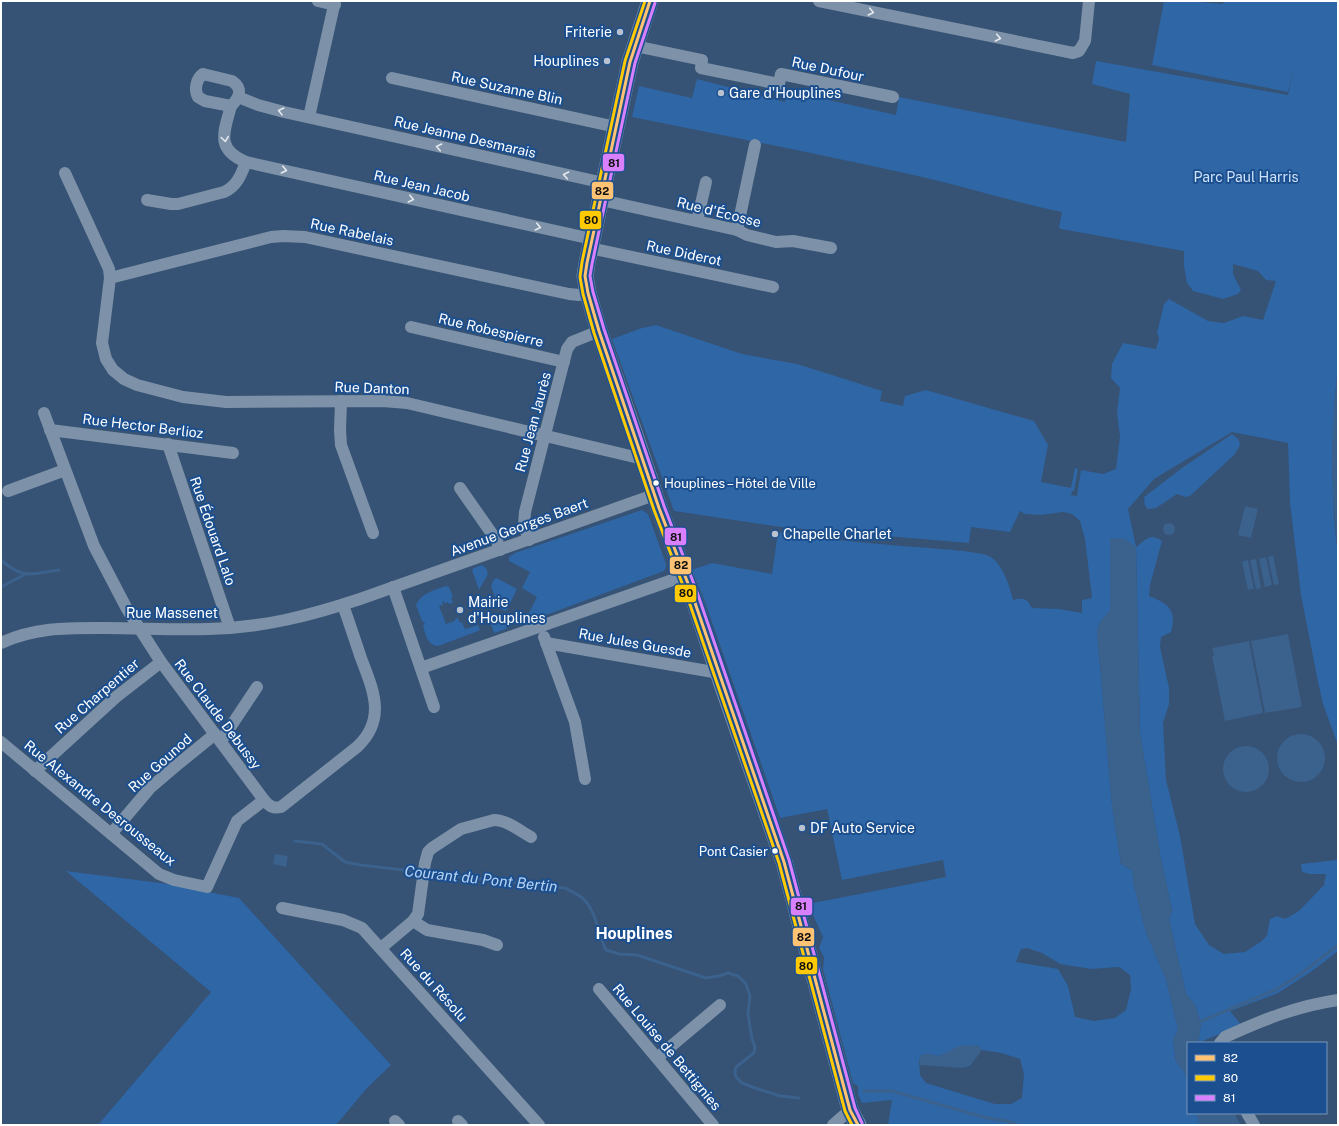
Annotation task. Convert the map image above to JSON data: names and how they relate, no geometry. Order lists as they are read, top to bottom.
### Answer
{
  "streets": {
    "street": [
      "Rue Dufour",
      "Rue Suzanne Blin",
      "Rue Jeanne Desmarais",
      "Rue Jean Jacob",
      "Rue d'Écosse",
      "Rue Rabelais",
      "Rue Diderot",
      "Rue Robespierre",
      "Rue Danton",
      "Rue Jean Jaurès",
      "Rue Hector Berlioz",
      "Avenue Georges Baert",
      "Rue Édouard Lalo",
      "Rue Massenet",
      "Rue Jules Guesde",
      "Rue Charpentier",
      "Rue Claude Debussy",
      "Rue Gounod",
      "Rue Alexandre Desrousseaux",
      "Rue du Résolu",
      "Rue Louise de Bettignies"
    ]
  },
  "crossings": [
    ["Rue Jeanne Desmarais", "Rue Jean Jacob"],
    ["Rue Jean Jacob", "Rue Diderot"],
    ["Rue Rabelais", "Rue Danton"],
    ["Rue Robespierre", "Rue Jean Jaurès"],
    ["Rue Danton", "Rue Jean Jaurès"],
    ["Rue Jean Jaurès", "Avenue Georges Baert"],
    ["Rue Hector Berlioz", "Rue Édouard Lalo"],
    ["Rue Hector Berlioz", "Rue Claude Debussy"],
    ["Avenue Georges Baert", "Rue Massenet"],
    ["Rue Édouard Lalo", "Rue Massenet"],
    ["Rue Massenet", "Rue Claude Debussy"],
    ["Rue Charpentier", "Rue Claude Debussy"],
    ["Rue Charpentier", "Rue Alexandre Desrousseaux"],
    ["Rue Claude Debussy", "Rue Gounod"],
    ["Rue Claude Debussy", "Rue Alexandre Desrousseaux"],
    ["Rue Gounod", "Rue Alexandre Desrousseaux"]
  ],
  "one_way": ["Rue Jeanne Desmarais", "Rue Jean Jacob"],
  "districts": ["Houplines"],
  "water": ["Courant du Pont Bertin"],
  "parks": ["Parc Paul Harris"],
  "places": [
    "Friterie",
    "Houplines",
    "Gare d'Houplines",
    "Houplines – Hôtel de Ville",
    "Chapelle Charlet",
    "Mairie d'Houplines",
    "DF Auto Service",
    "Pont Casier"
  ],
  "lines": ["transit line 82", "transit line 80", "transit line 81"],
  "legend": ["82", "80", "81"]
}
